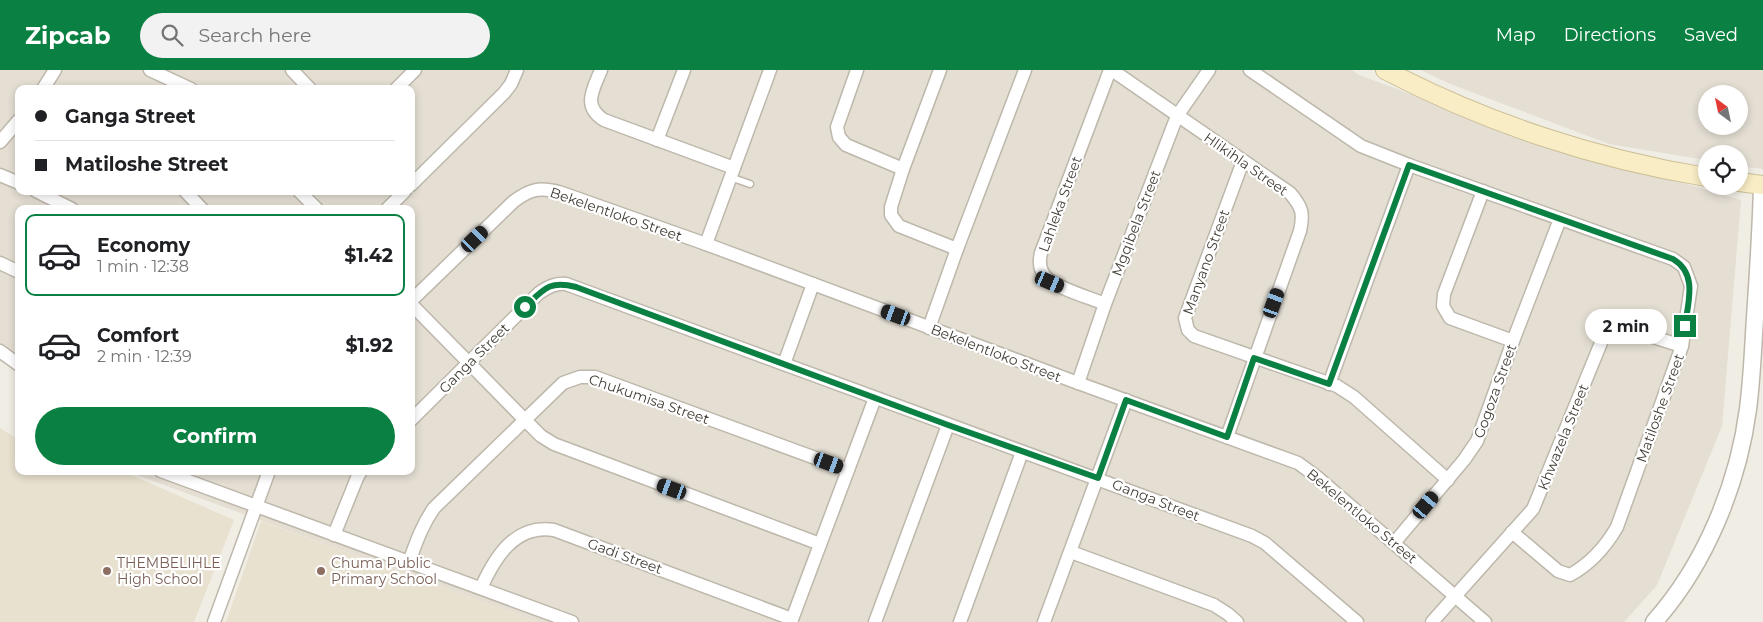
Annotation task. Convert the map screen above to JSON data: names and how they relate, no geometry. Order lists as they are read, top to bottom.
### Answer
{
  "streets": {
    "street": [
      "Hlikihla Street",
      "Lahleka Street",
      "Bekelentloko Street",
      "Mgqibela Street",
      "Manyano Street",
      "Ganga Street",
      "Gogoza Street",
      "Chukumisa Street",
      "Matiloshe Street",
      "Khwazela Street",
      "Gadi Street"
    ]
  },
  "crossings": [
    ["Hlikihla Street", "Lahleka Street"],
    ["Hlikihla Street", "Bekelentloko Street"],
    ["Hlikihla Street", "Mgqibela Street"],
    ["Hlikihla Street", "Manyano Street"],
    ["Lahleka Street", "Mgqibela Street"],
    ["Bekelentloko Street", "Mgqibela Street"],
    ["Bekelentloko Street", "Gogoza Street"],
    ["Bekelentloko Street", "Khwazela Street"],
    ["Manyano Street", "Gogoza Street"],
    ["Gogoza Street", "Matiloshe Street"],
    ["Matiloshe Street", "Khwazela Street"]
  ],
  "places": ["THEMBELIHLE High School", "Chuma Public Primary School"],
  "north": "top left",
  "page": {
    "header": "Zipcab",
    "search": "Search here",
    "nav": ["Map", "Directions", "Saved"],
    "banner": ["Ganga Street", "Matiloshe Street"],
    "list": [
      {
        "name": "Economy",
        "note": "1 min · 12:38",
        "value": "$1.42"
      },
      {
        "name": "Comfort",
        "note": "2 min · 12:39",
        "value": "$1.92"
      }
    ],
    "bubble": "2 min",
    "buttons": "Confirm"
  }
}
